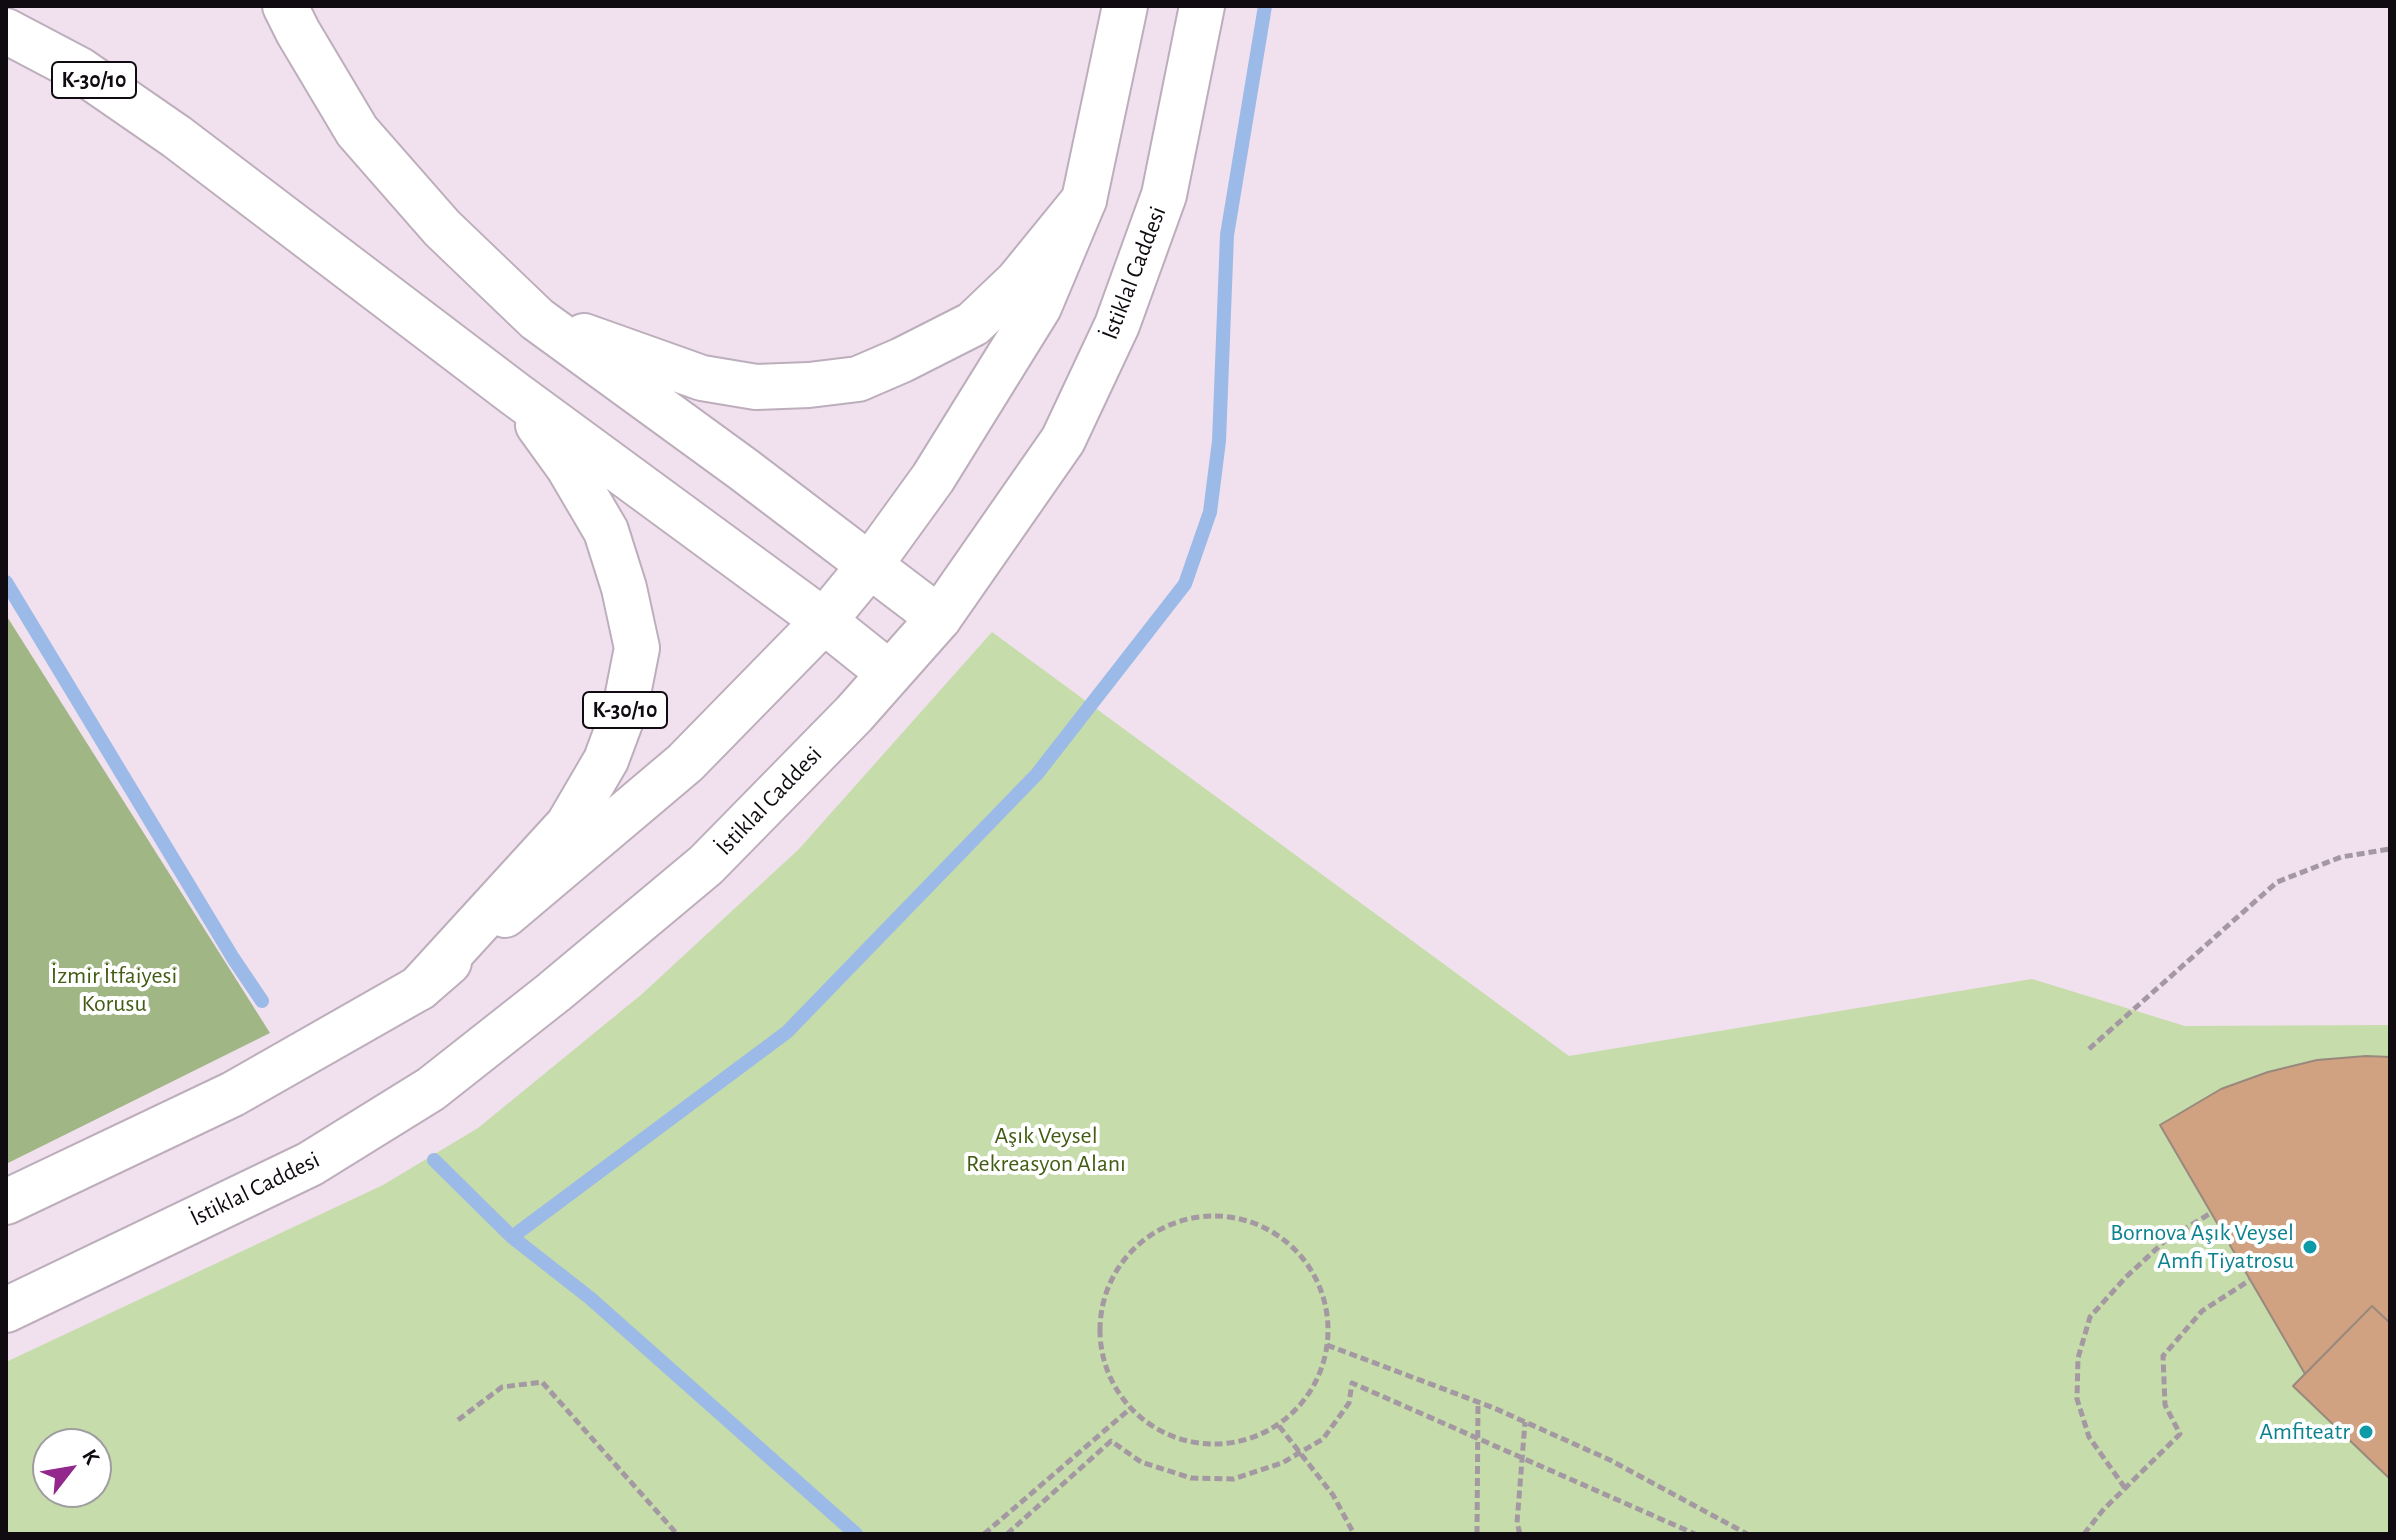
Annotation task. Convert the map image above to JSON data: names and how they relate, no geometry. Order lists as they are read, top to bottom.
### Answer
{
  "streets": {
    "main road": ["K-30/10", "İstiklal Caddesi"]
  },
  "parks": ["İzmir İtfaiyesi Korusu", "Aşık Veysel Rekreasyon Alanı"],
  "places": ["Bornova Aşık Veysel Amfi Tiyatrosu", "Amfiteatr"],
  "north": "top right"
}
